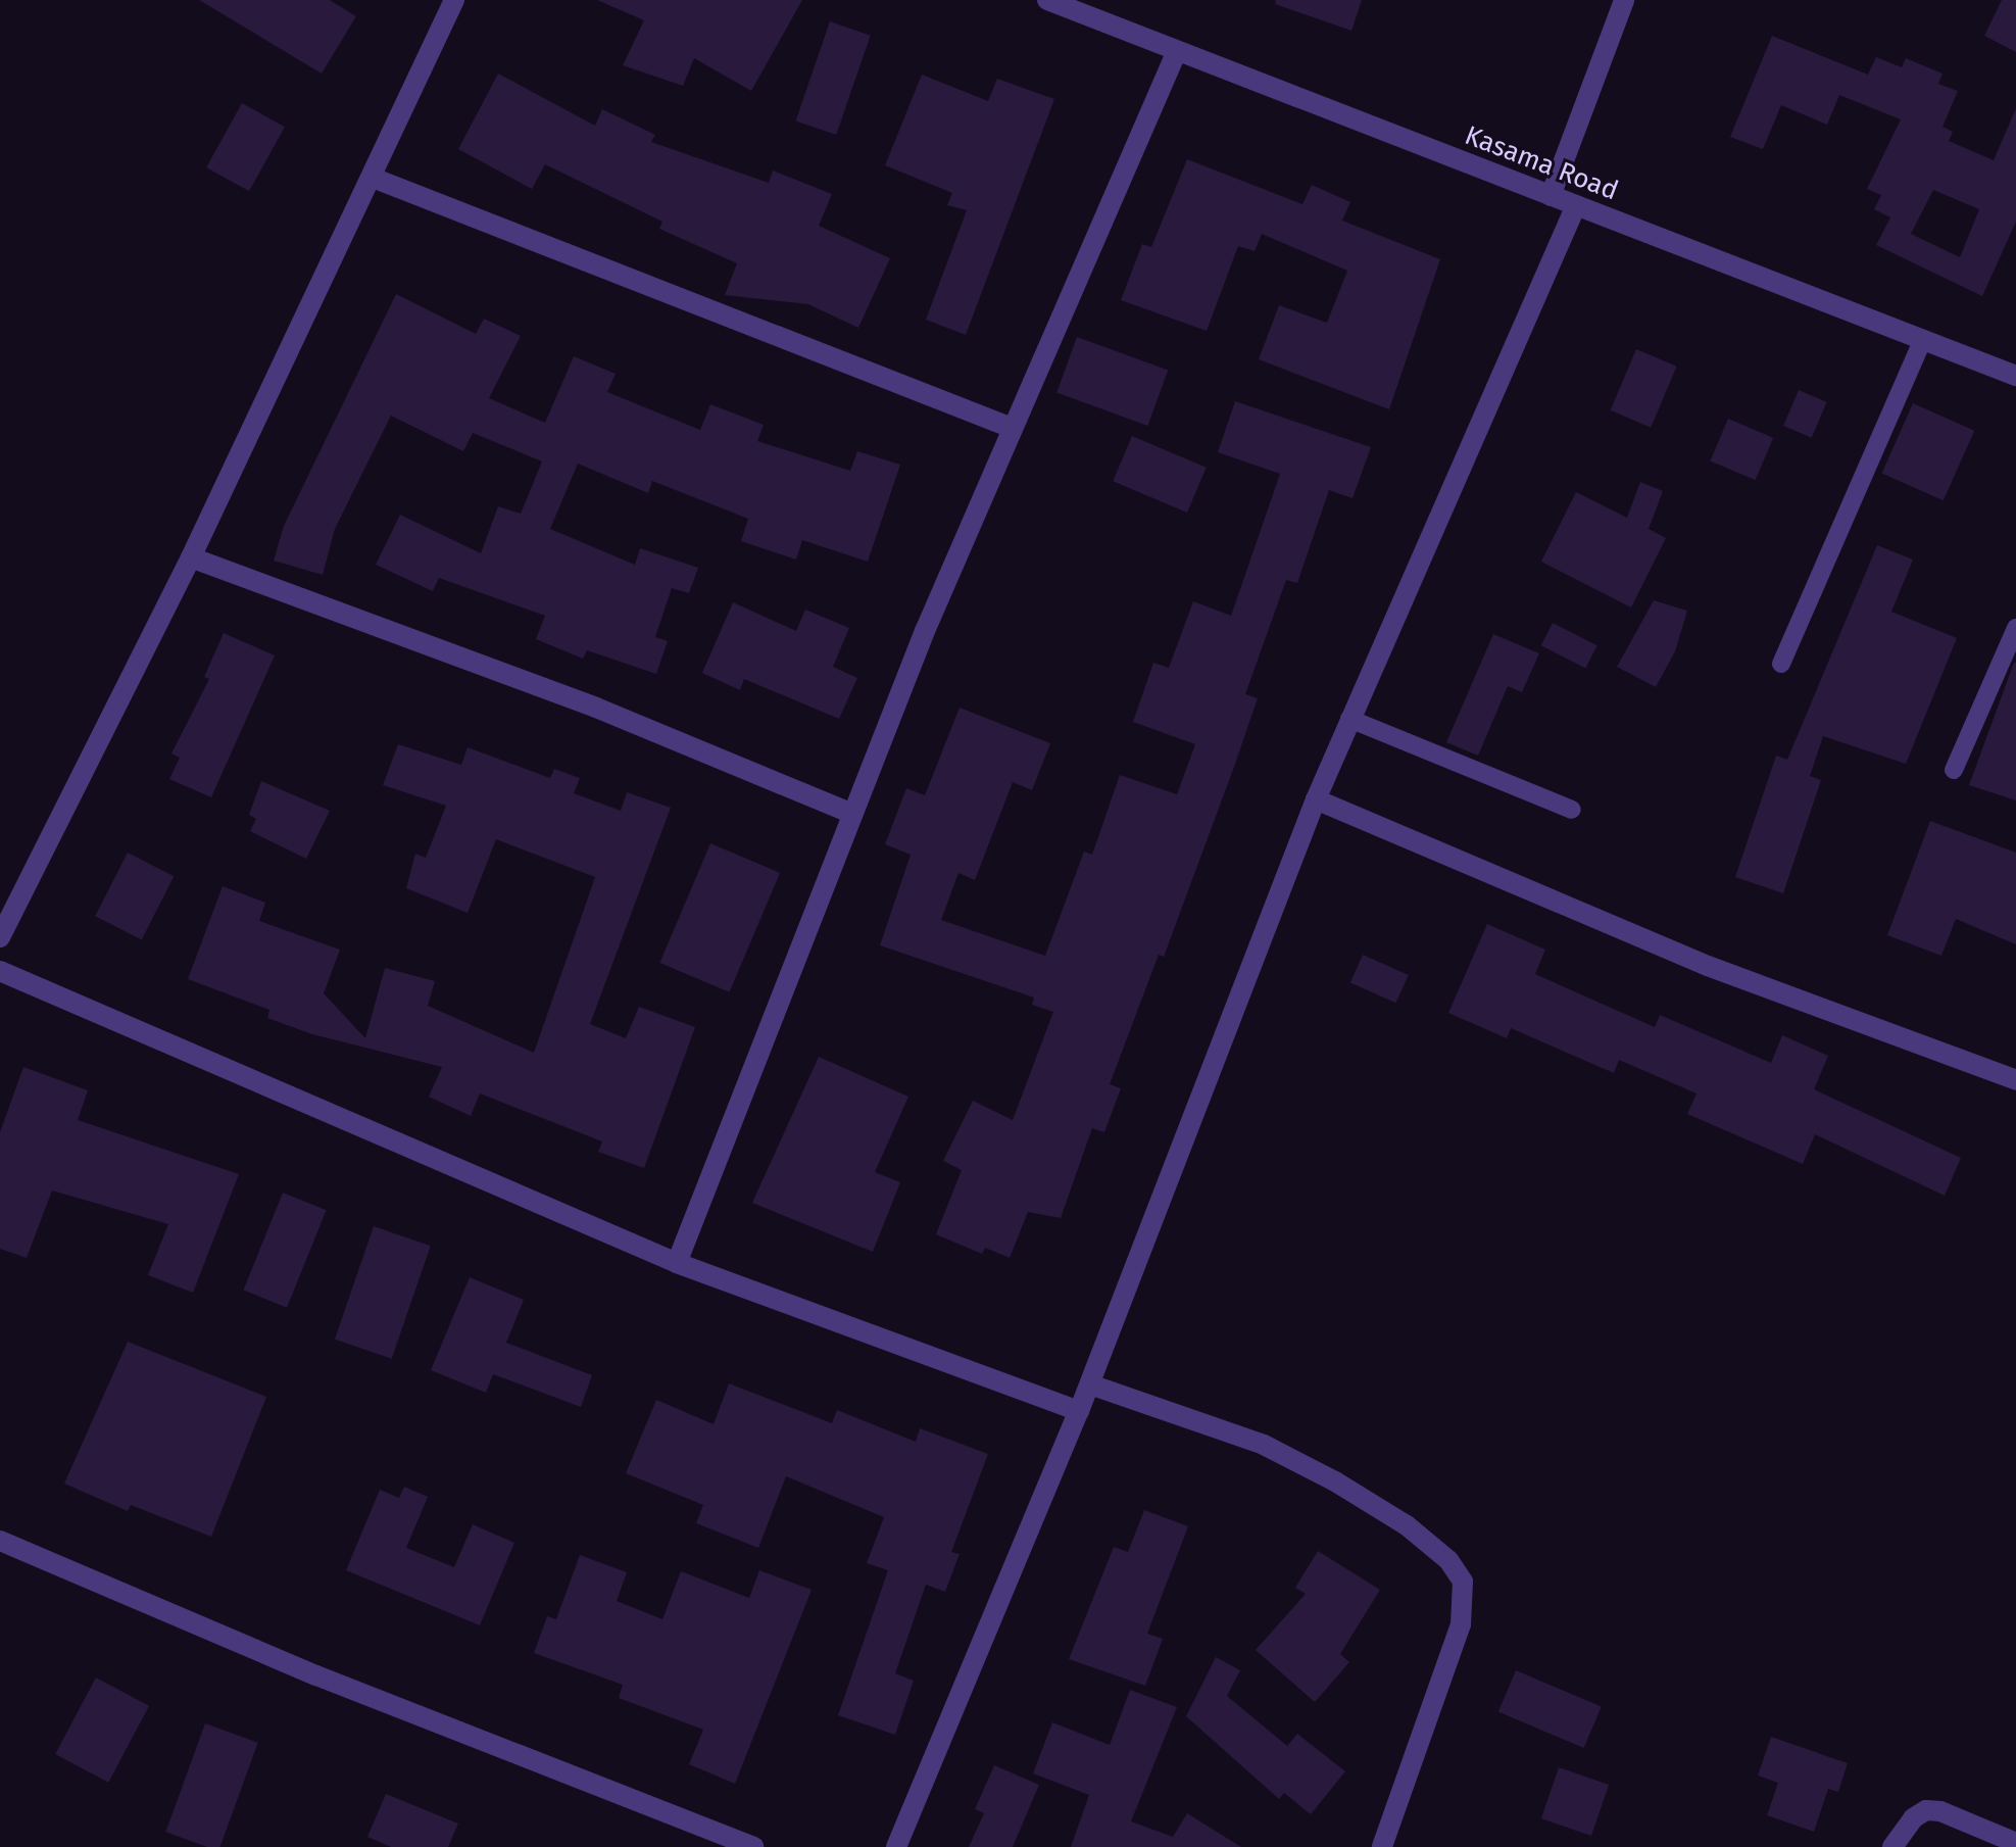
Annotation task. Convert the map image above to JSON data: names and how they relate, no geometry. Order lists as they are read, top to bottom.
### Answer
{
  "streets": {
    "street": ["Kasama Road"]
  }
}
